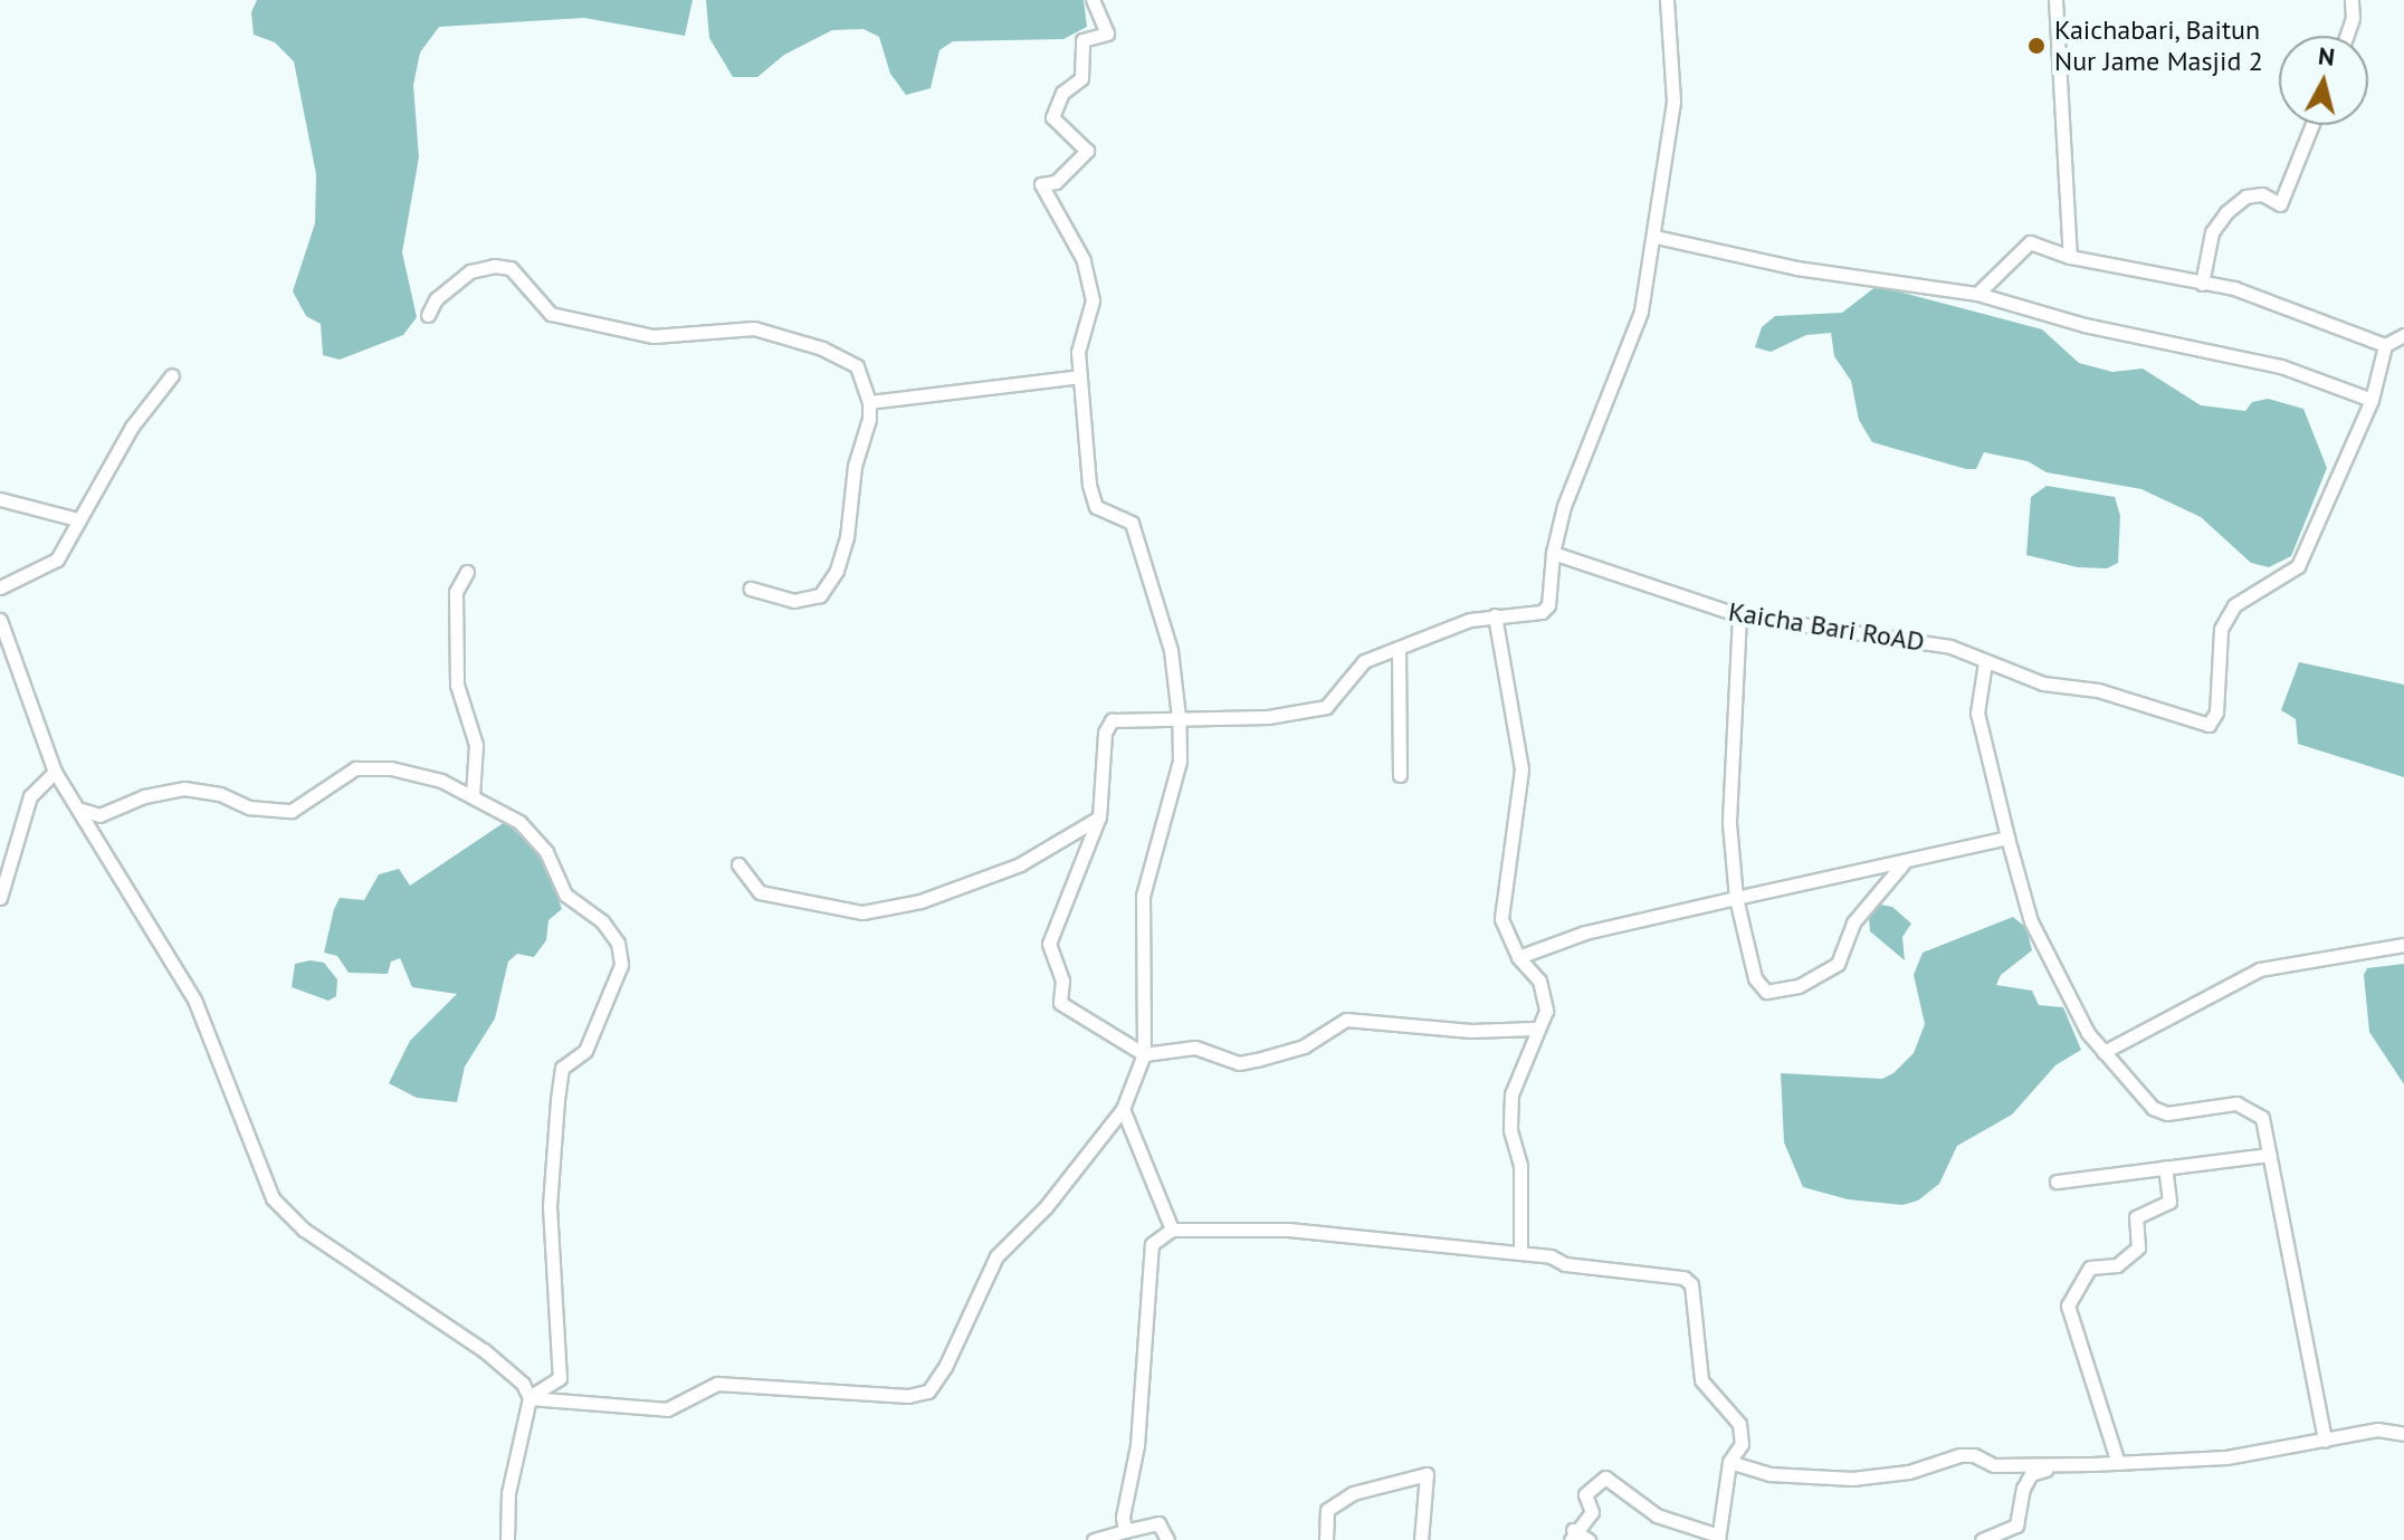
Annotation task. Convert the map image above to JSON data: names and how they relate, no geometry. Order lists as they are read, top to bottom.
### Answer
{
  "streets": {
    "street": ["Kaicha Bari RoAD"]
  },
  "places": ["Kaichabari, Baitun Nur Jame Masjid 2"],
  "north": "top"
}
